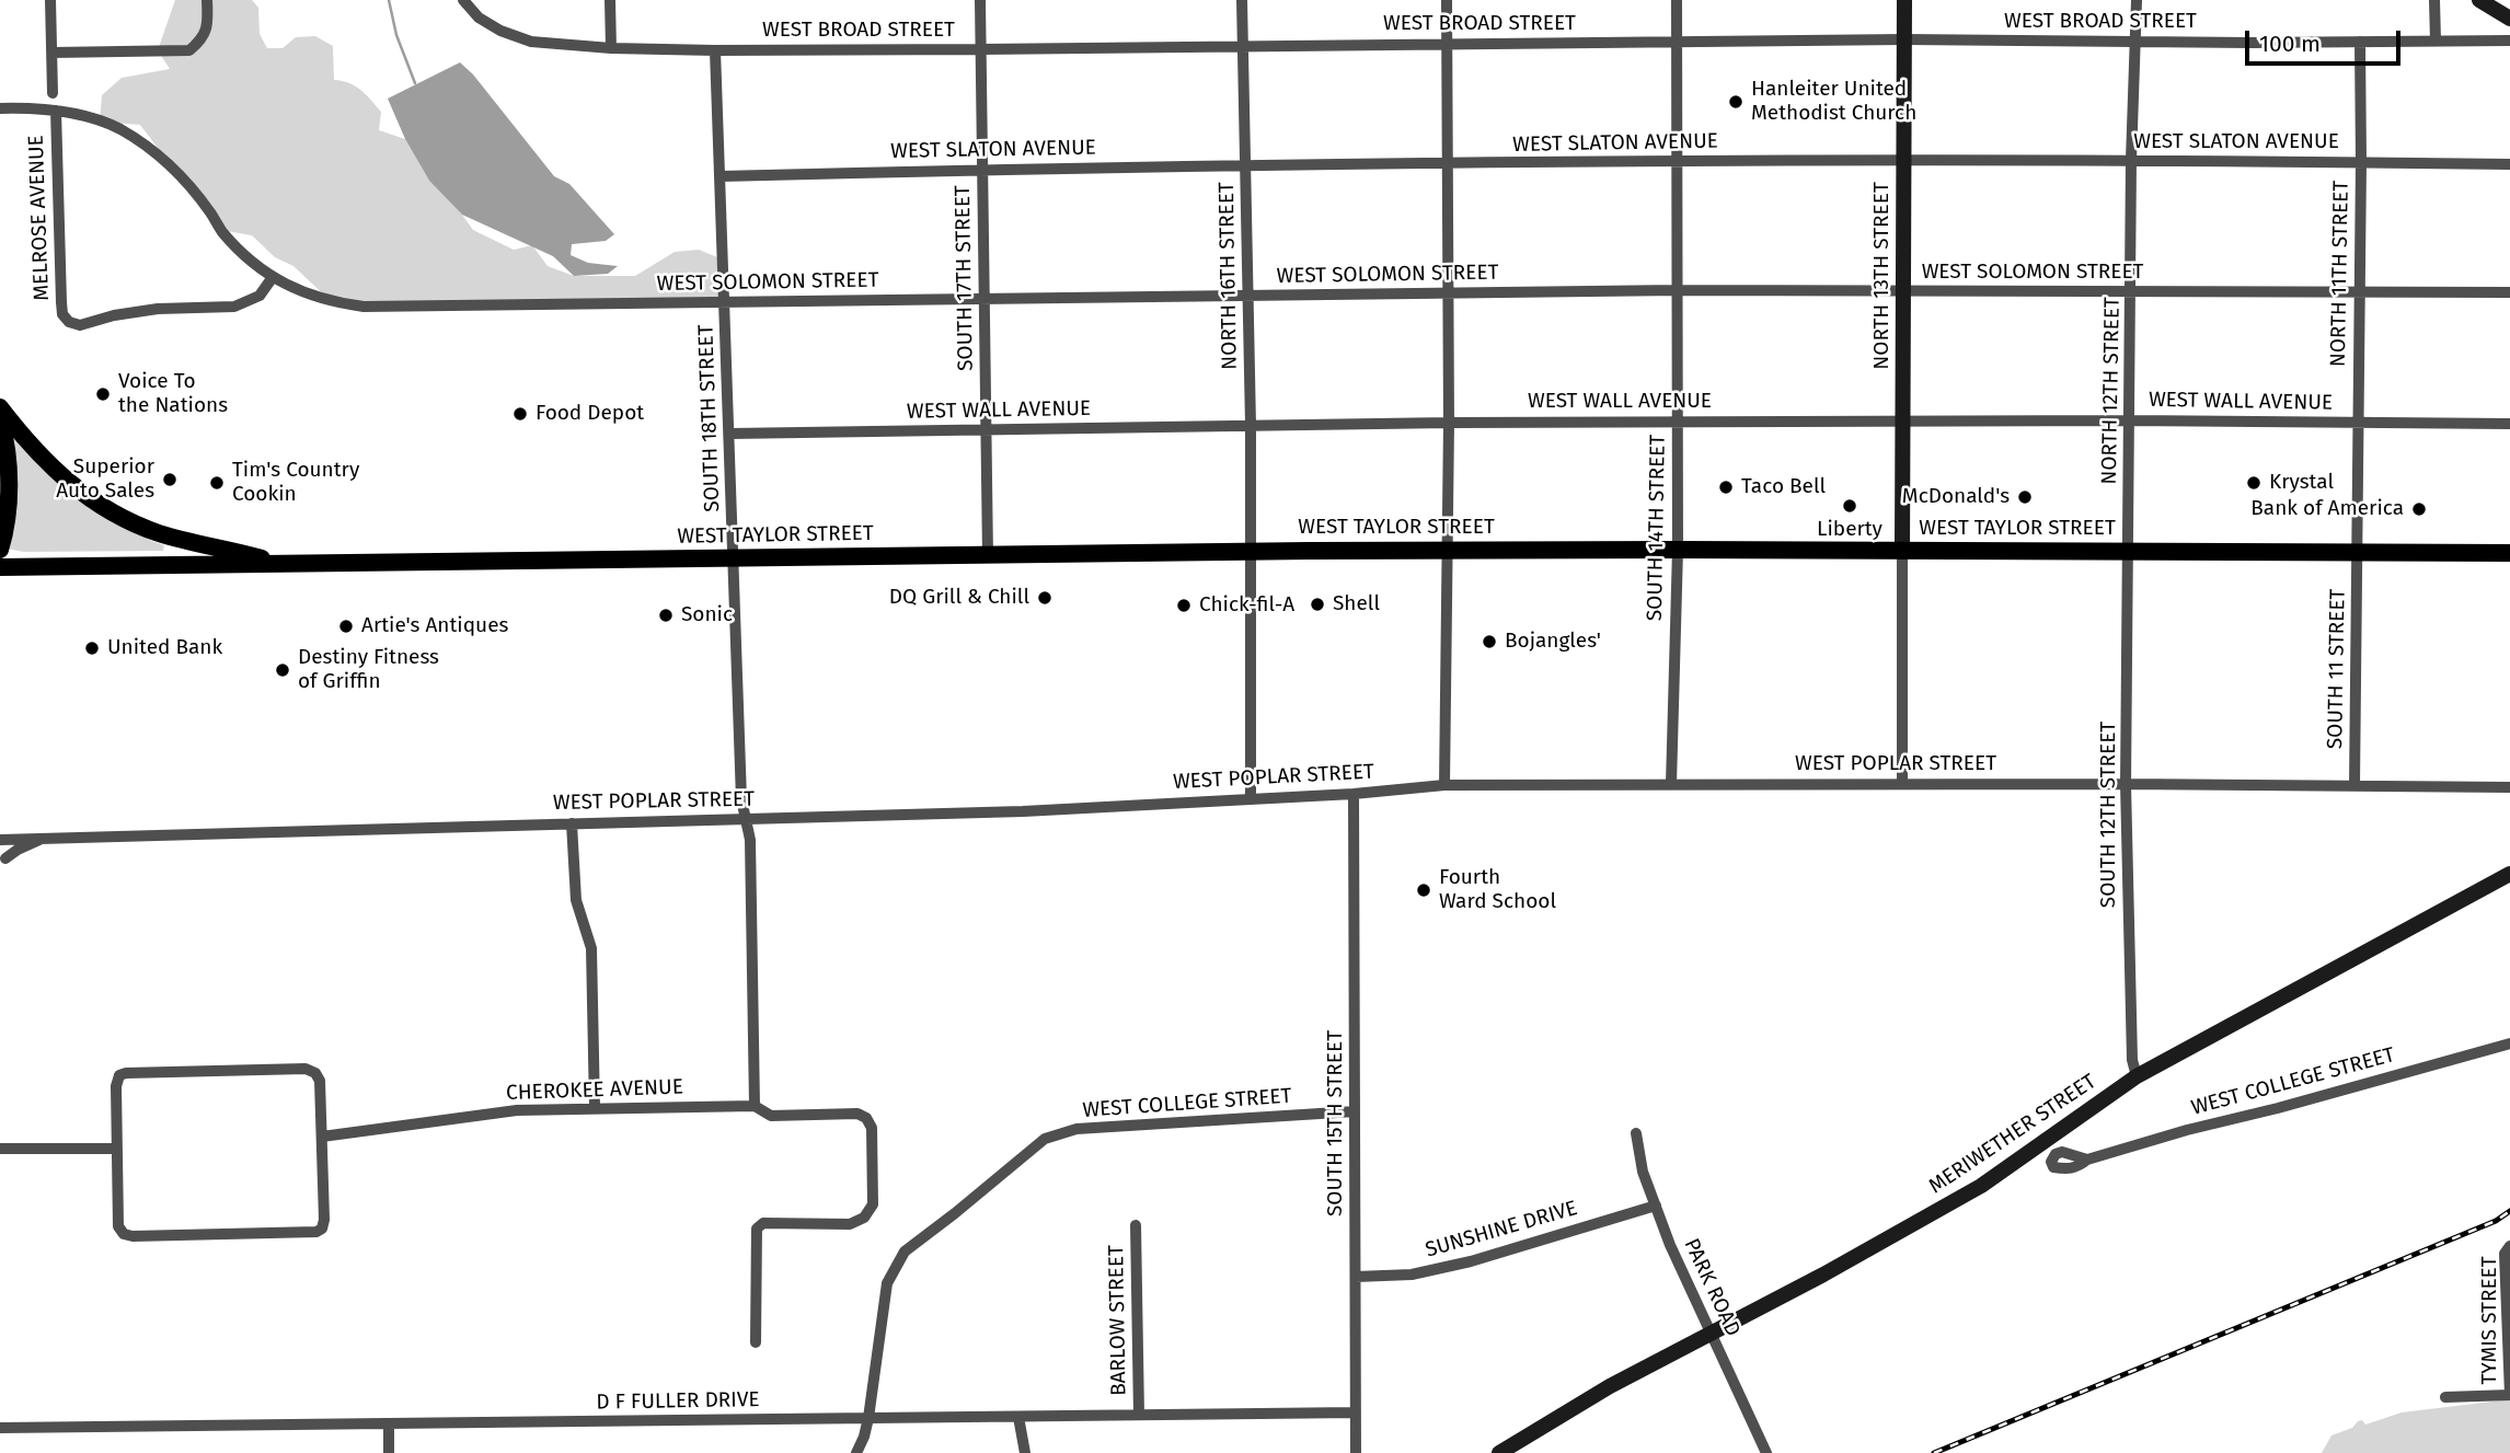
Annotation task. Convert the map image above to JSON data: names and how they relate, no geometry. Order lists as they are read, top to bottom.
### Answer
{
  "streets": {
    "main road": ["WEST TAYLOR STREET"],
    "street": [
      "WEST BROAD STREET",
      "WEST SLATON AVENUE",
      "MELROSE AVENUE",
      "WEST SOLOMON STREET",
      "NORTH 11TH STREET",
      "NORTH 16TH STREET",
      "NORTH 13TH STREET",
      "SOUTH 17TH STREET",
      "NORTH 12TH STREET",
      "WEST WALL AVENUE",
      "SOUTH 18TH STREET",
      "SOUTH 14TH STREET",
      "SOUTH 11 STREET",
      "WEST POPLAR STREET",
      "SOUTH 12TH STREET",
      "WEST COLLEGE STREET",
      "CHEROKEE AVENUE",
      "SOUTH 15TH STREET",
      "MERIWETHER STREET",
      "SUNSHINE DRIVE",
      "PARK ROAD",
      "BARLOW STREET",
      "TYMIS STREET",
      "D F FULLER DRIVE"
    ]
  },
  "crossings": [
    ["WEST BROAD STREET", "NORTH 11TH STREET"],
    ["WEST BROAD STREET", "NORTH 16TH STREET"],
    ["WEST BROAD STREET", "NORTH 13TH STREET"],
    ["WEST BROAD STREET", "SOUTH 17TH STREET"],
    ["WEST BROAD STREET", "NORTH 12TH STREET"],
    ["WEST BROAD STREET", "SOUTH 18TH STREET"],
    ["WEST BROAD STREET", "SOUTH 14TH STREET"],
    ["WEST SLATON AVENUE", "NORTH 11TH STREET"],
    ["WEST SLATON AVENUE", "NORTH 16TH STREET"],
    ["WEST SLATON AVENUE", "NORTH 13TH STREET"],
    ["WEST SLATON AVENUE", "SOUTH 17TH STREET"],
    ["WEST SLATON AVENUE", "NORTH 12TH STREET"],
    ["WEST SLATON AVENUE", "SOUTH 18TH STREET"],
    ["WEST SLATON AVENUE", "SOUTH 14TH STREET"],
    ["MELROSE AVENUE", "WEST SOLOMON STREET"],
    ["WEST SOLOMON STREET", "NORTH 11TH STREET"],
    ["WEST SOLOMON STREET", "NORTH 16TH STREET"],
    ["WEST SOLOMON STREET", "NORTH 13TH STREET"],
    ["WEST SOLOMON STREET", "SOUTH 17TH STREET"],
    ["WEST SOLOMON STREET", "NORTH 12TH STREET"],
    ["WEST SOLOMON STREET", "SOUTH 18TH STREET"],
    ["WEST SOLOMON STREET", "SOUTH 14TH STREET"],
    ["NORTH 11TH STREET", "WEST WALL AVENUE"],
    ["NORTH 11TH STREET", "WEST TAYLOR STREET"],
    ["NORTH 11TH STREET", "SOUTH 11 STREET"],
    ["NORTH 16TH STREET", "WEST WALL AVENUE"],
    ["NORTH 16TH STREET", "WEST TAYLOR STREET"],
    ["NORTH 16TH STREET", "WEST POPLAR STREET"],
    ["NORTH 13TH STREET", "WEST WALL AVENUE"],
    ["NORTH 13TH STREET", "WEST TAYLOR STREET"],
    ["SOUTH 17TH STREET", "WEST WALL AVENUE"],
    ["SOUTH 17TH STREET", "WEST TAYLOR STREET"],
    ["NORTH 12TH STREET", "WEST WALL AVENUE"],
    ["NORTH 12TH STREET", "WEST TAYLOR STREET"],
    ["NORTH 12TH STREET", "SOUTH 12TH STREET"],
    ["WEST WALL AVENUE", "SOUTH 18TH STREET"],
    ["WEST WALL AVENUE", "SOUTH 14TH STREET"],
    ["SOUTH 18TH STREET", "WEST TAYLOR STREET"],
    ["SOUTH 18TH STREET", "WEST POPLAR STREET"],
    ["SOUTH 18TH STREET", "CHEROKEE AVENUE"],
    ["WEST TAYLOR STREET", "SOUTH 14TH STREET"],
    ["WEST TAYLOR STREET", "SOUTH 11 STREET"],
    ["WEST TAYLOR STREET", "SOUTH 12TH STREET"],
    ["SOUTH 14TH STREET", "WEST POPLAR STREET"],
    ["SOUTH 11 STREET", "WEST POPLAR STREET"],
    ["WEST POPLAR STREET", "SOUTH 12TH STREET"],
    ["WEST POPLAR STREET", "SOUTH 15TH STREET"],
    ["SOUTH 12TH STREET", "MERIWETHER STREET"],
    ["WEST COLLEGE STREET", "SOUTH 15TH STREET"],
    ["WEST COLLEGE STREET", "D F FULLER DRIVE"],
    ["SOUTH 15TH STREET", "SUNSHINE DRIVE"],
    ["SOUTH 15TH STREET", "D F FULLER DRIVE"],
    ["MERIWETHER STREET", "PARK ROAD"],
    ["SUNSHINE DRIVE", "PARK ROAD"],
    ["BARLOW STREET", "D F FULLER DRIVE"]
  ],
  "places": [
    "Hanleiter United Methodist Church",
    "Voice To the Nations",
    "Food Depot",
    "Superior Auto Sales",
    "Tim's Country Cookin",
    "Krystal",
    "Taco Bell",
    "McDonald's",
    "Liberty",
    "Bank of America",
    "DQ Grill & Chill",
    "Shell",
    "Chick-fil-A",
    "Sonic",
    "Artie's Antiques",
    "Bojangles'",
    "United Bank",
    "Destiny Fitness of Griffin",
    "Fourth Ward School"
  ],
  "scale_bar": "100 m"
}
